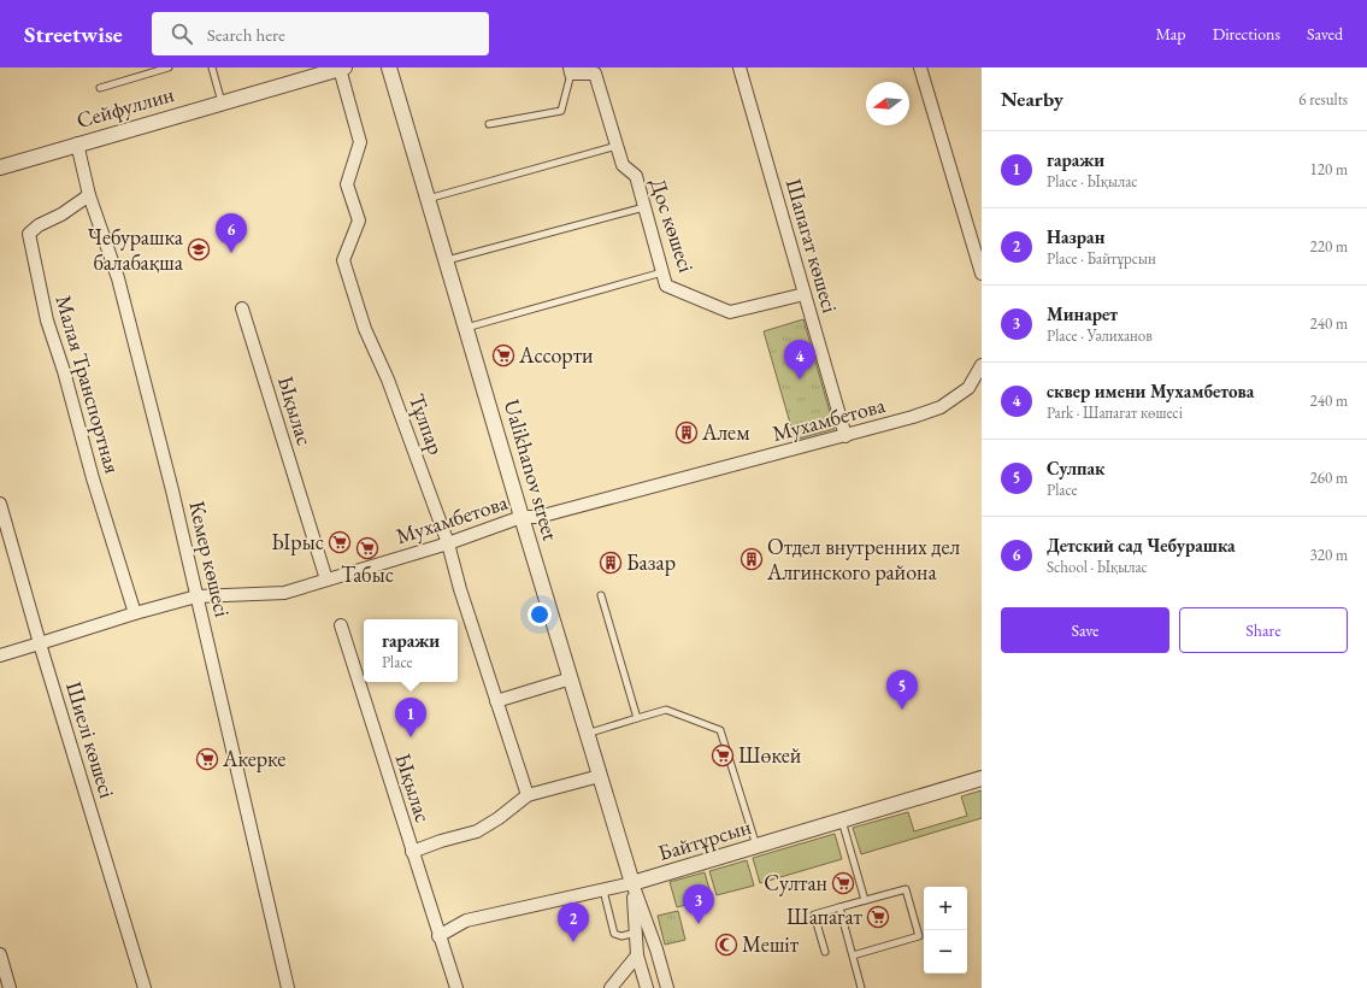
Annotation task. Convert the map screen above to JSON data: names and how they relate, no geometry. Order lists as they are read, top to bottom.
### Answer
{
  "streets": {
    "street": [
      "Сейфуллин",
      "Дос көшесі",
      "Шапагат көшесі",
      "Малая Транспортная",
      "Ықылас",
      "Мухамбетова",
      "Тұлпар",
      "Ualikhanov street",
      "Кемер көшесі",
      "Шиелі көшесі",
      "Байтұрсын"
    ]
  },
  "crossings": [
    ["Сейфуллин", "Тұлпар"],
    ["Сейфуллин", "Кемер көшесі"],
    ["Дос көшесі", "Шапагат көшесі"],
    ["Шапагат көшесі", "Мухамбетова"],
    ["Малая Транспортная", "Мухамбетова"],
    ["Малая Транспортная", "Кемер көшесі"],
    ["Ықылас", "Мухамбетова"],
    ["Ықылас", "Байтұрсын"],
    ["Мухамбетова", "Тұлпар"],
    ["Мухамбетова", "Ualikhanov street"],
    ["Мухамбетова", "Кемер көшесі"],
    ["Мухамбетова", "Шиелі көшесі"],
    ["Ualikhanov street", "Байтұрсын"]
  ],
  "places": {
    "school or university": ["Чебурашка балабақша"],
    "supermarket": [
      "Ассорти",
      "Ырыс",
      "Табыс",
      "Шөкей",
      "Акерке",
      "Султан",
      "Шапагат"
    ],
    "building": ["Алем", "Отдел внутренних дел Алгинского района", "Базар"],
    "mosque": ["Мешіт"]
  },
  "north": "left",
  "page": {
    "header": "Streetwise",
    "search": "Search here",
    "nav": ["Map", "Directions", "Saved"],
    "heading": ["Nearby", "6 results"],
    "list": [
      {
        "mark": "1",
        "name": "гаражи",
        "note": "Place · Ықылас",
        "value": "120 m"
      },
      {
        "mark": "2",
        "name": "Назран",
        "note": "Place · Байтұрсын",
        "value": "220 m"
      },
      {
        "mark": "3",
        "name": "Минарет",
        "note": "Place · Уәлиханов",
        "value": "240 m"
      },
      {
        "mark": "4",
        "name": "сквер имени Мухамбетова",
        "note": "Park · Шапагат көшесі",
        "value": "240 m"
      },
      {
        "mark": "5",
        "name": "Сулпак",
        "note": "Place",
        "value": "260 m"
      },
      {
        "mark": "6",
        "name": "Детский сад Чебурашка",
        "note": "School · Ықылас",
        "value": "320 m"
      }
    ],
    "pins": [
      "6",
      "4",
      "5",
      "1",
      "3",
      "2"
    ],
    "buttons": ["Save", "Share"],
    "popup": ["гаражи", "Place"],
    "map_buttons": ["+", "−"]
  }
}
